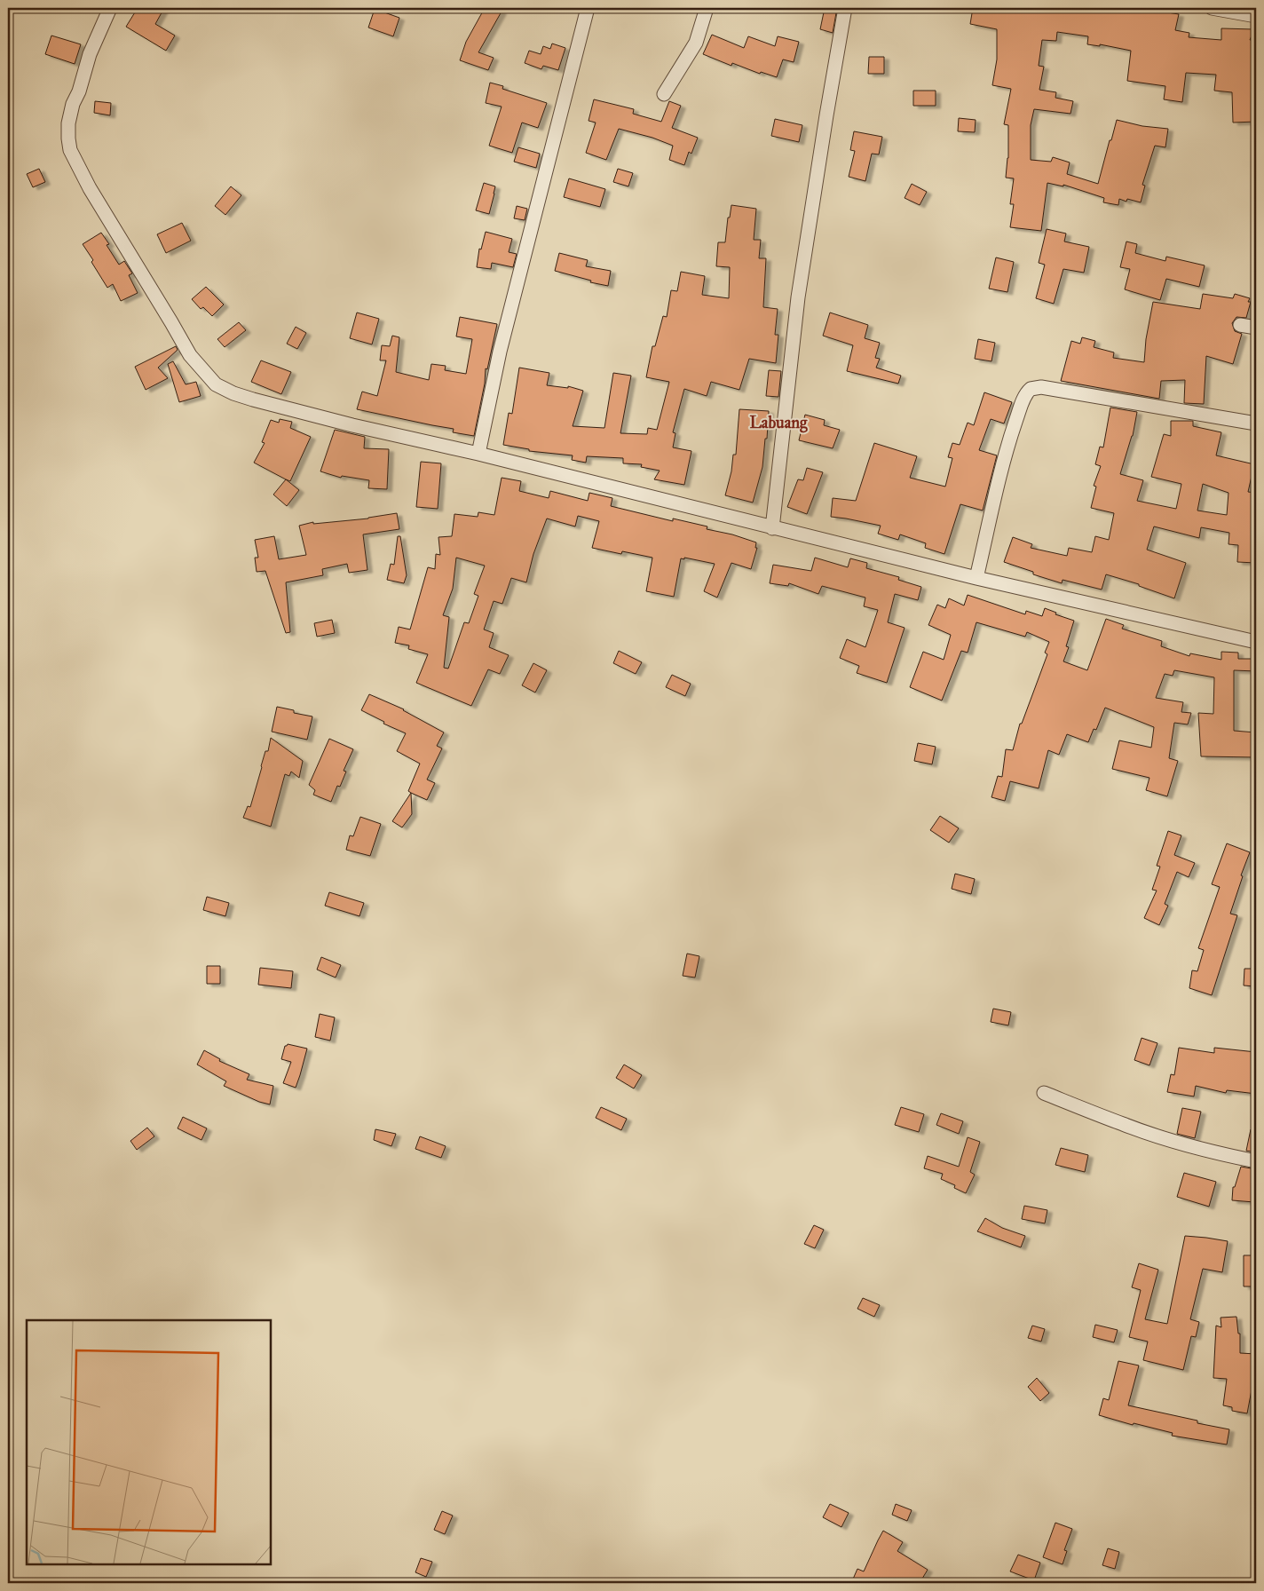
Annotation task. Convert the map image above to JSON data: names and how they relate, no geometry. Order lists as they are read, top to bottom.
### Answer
{
  "districts": ["Labuang"]
}
